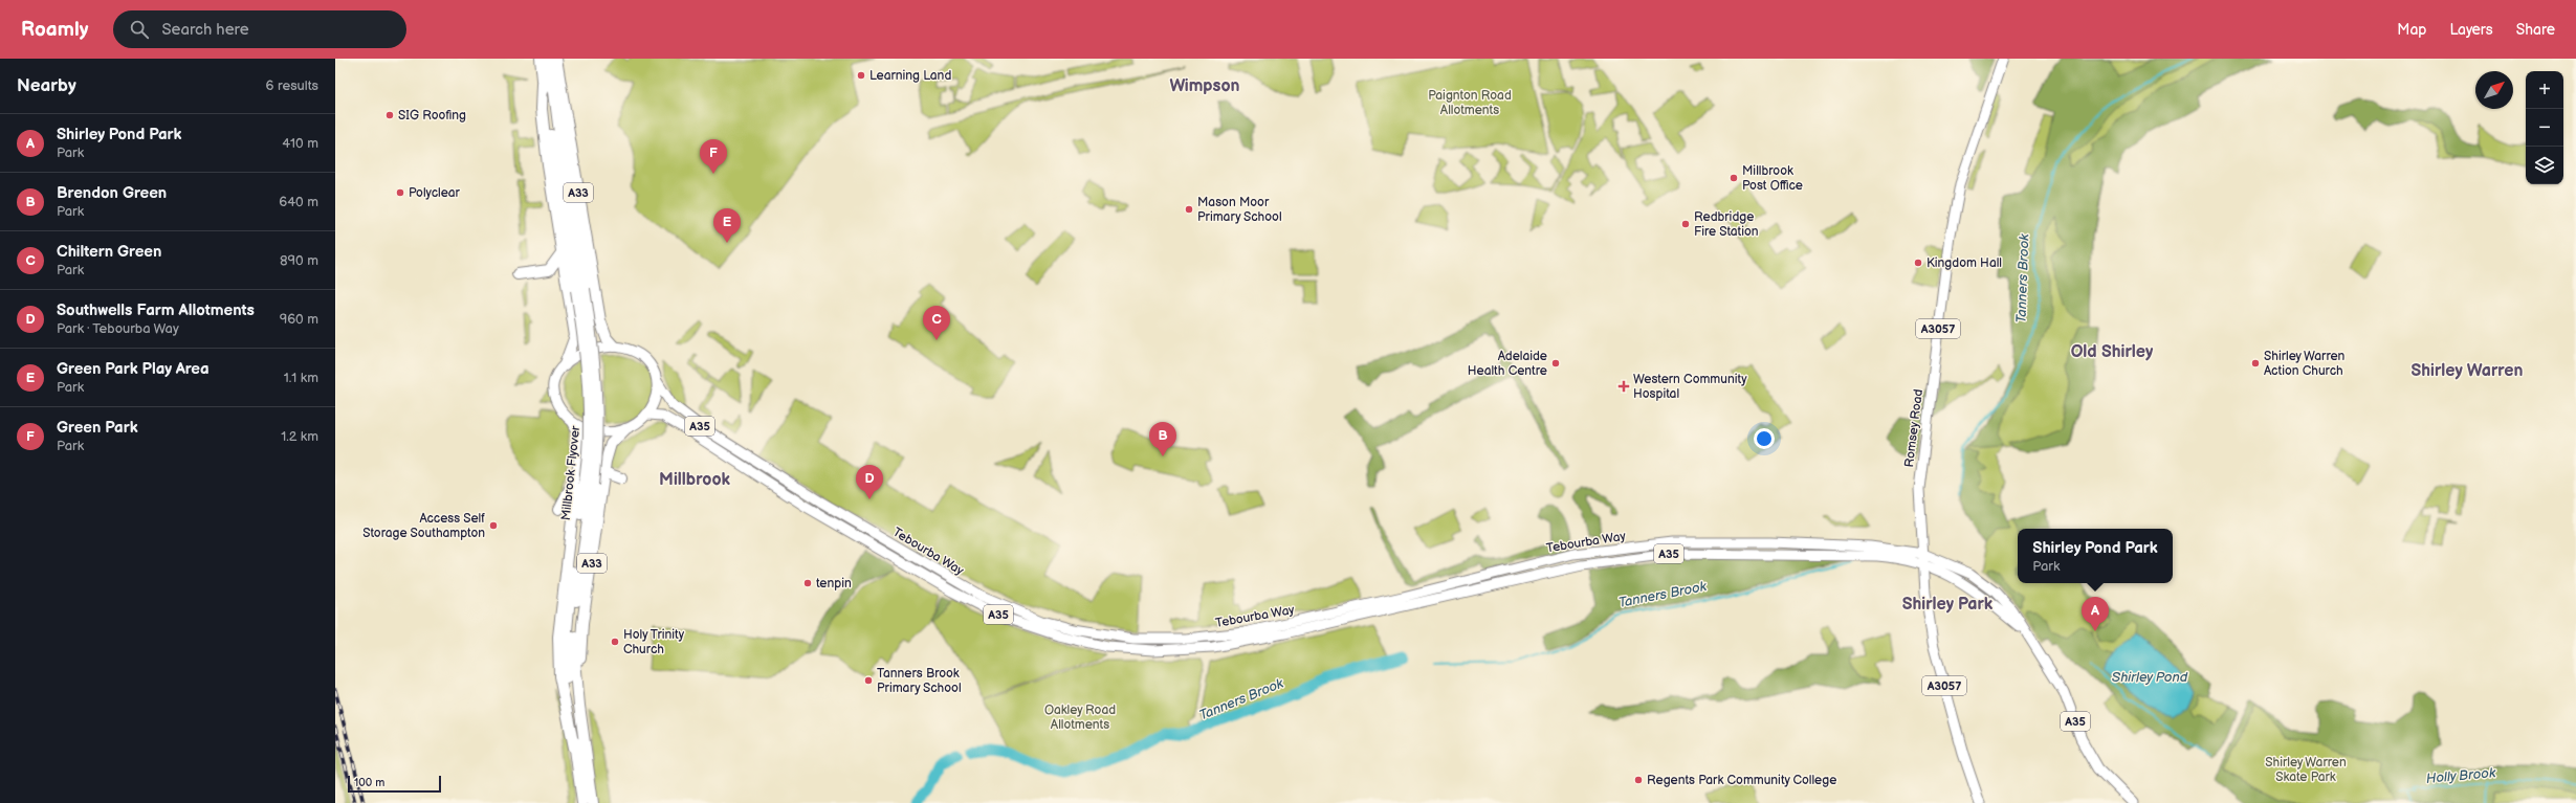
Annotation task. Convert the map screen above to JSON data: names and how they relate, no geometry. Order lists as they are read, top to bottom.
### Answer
{
  "streets": {
    "highway": ["A33", "Millbrook Flyover"],
    "main road": [
      "A3057",
      "A35",
      "Romsey Road",
      "Tebourba Way"
    ]
  },
  "crossings": [
    ["A33", "Millbrook Flyover"],
    ["A33", "Tebourba Way"],
    ["A35", "Romsey Road"],
    ["A35", "Tebourba Way"],
    ["Romsey Road", "Tebourba Way"]
  ],
  "districts": [
    "Wimpson",
    "Old Shirley",
    "Shirley Warren",
    "Millbrook",
    "Shirley Park"
  ],
  "water": ["Tanners Brook", "Shirley Pond", "Holly Brook"],
  "parks": ["Paignton Road Allotments", "Oakley Road Allotments", "Shirley Warren Skate Park"],
  "places": {
    "other": [
      "Learning Land",
      "SIG Roofing",
      "Millbrook Post Office",
      "Polyclear",
      "Mason Moor Primary School",
      "Redbridge Fire Station",
      "Kingdom Hall",
      "Adelaide Health Centre",
      "Shirley Warren Action Church",
      "Access Self Storage Southampton",
      "tenpin",
      "Holy Trinity Church",
      "Tanners Brook Primary School",
      "Regents Park Community College"
    ],
    "health": ["Western Community Hospital"]
  },
  "scale_bar": "100 m",
  "north": "top right",
  "page": {
    "header": "Roamly",
    "search": "Search here",
    "nav": ["Map", "Layers", "Share"],
    "heading": ["Nearby", "6 results"],
    "map_buttons": ["+", "−"],
    "list": [
      {
        "mark": "A",
        "name": "Shirley Pond Park",
        "note": "Park",
        "value": "410 m"
      },
      {
        "mark": "B",
        "name": "Brendon Green",
        "note": "Park",
        "value": "640 m"
      },
      {
        "mark": "C",
        "name": "Chiltern Green",
        "note": "Park",
        "value": "890 m"
      },
      {
        "mark": "D",
        "name": "Southwells Farm Allotments",
        "note": "Park · Tebourba Way",
        "value": "960 m"
      },
      {
        "mark": "E",
        "name": "Green Park Play Area",
        "note": "Park",
        "value": "1.1 km"
      },
      {
        "mark": "F",
        "name": "Green Park",
        "note": "Park",
        "value": "1.2 km"
      }
    ],
    "pins": [
      "F",
      "E",
      "C",
      "B",
      "D",
      "A"
    ],
    "popup": ["Shirley Pond Park", "Park"],
    "scale": "100 m"
  }
}
